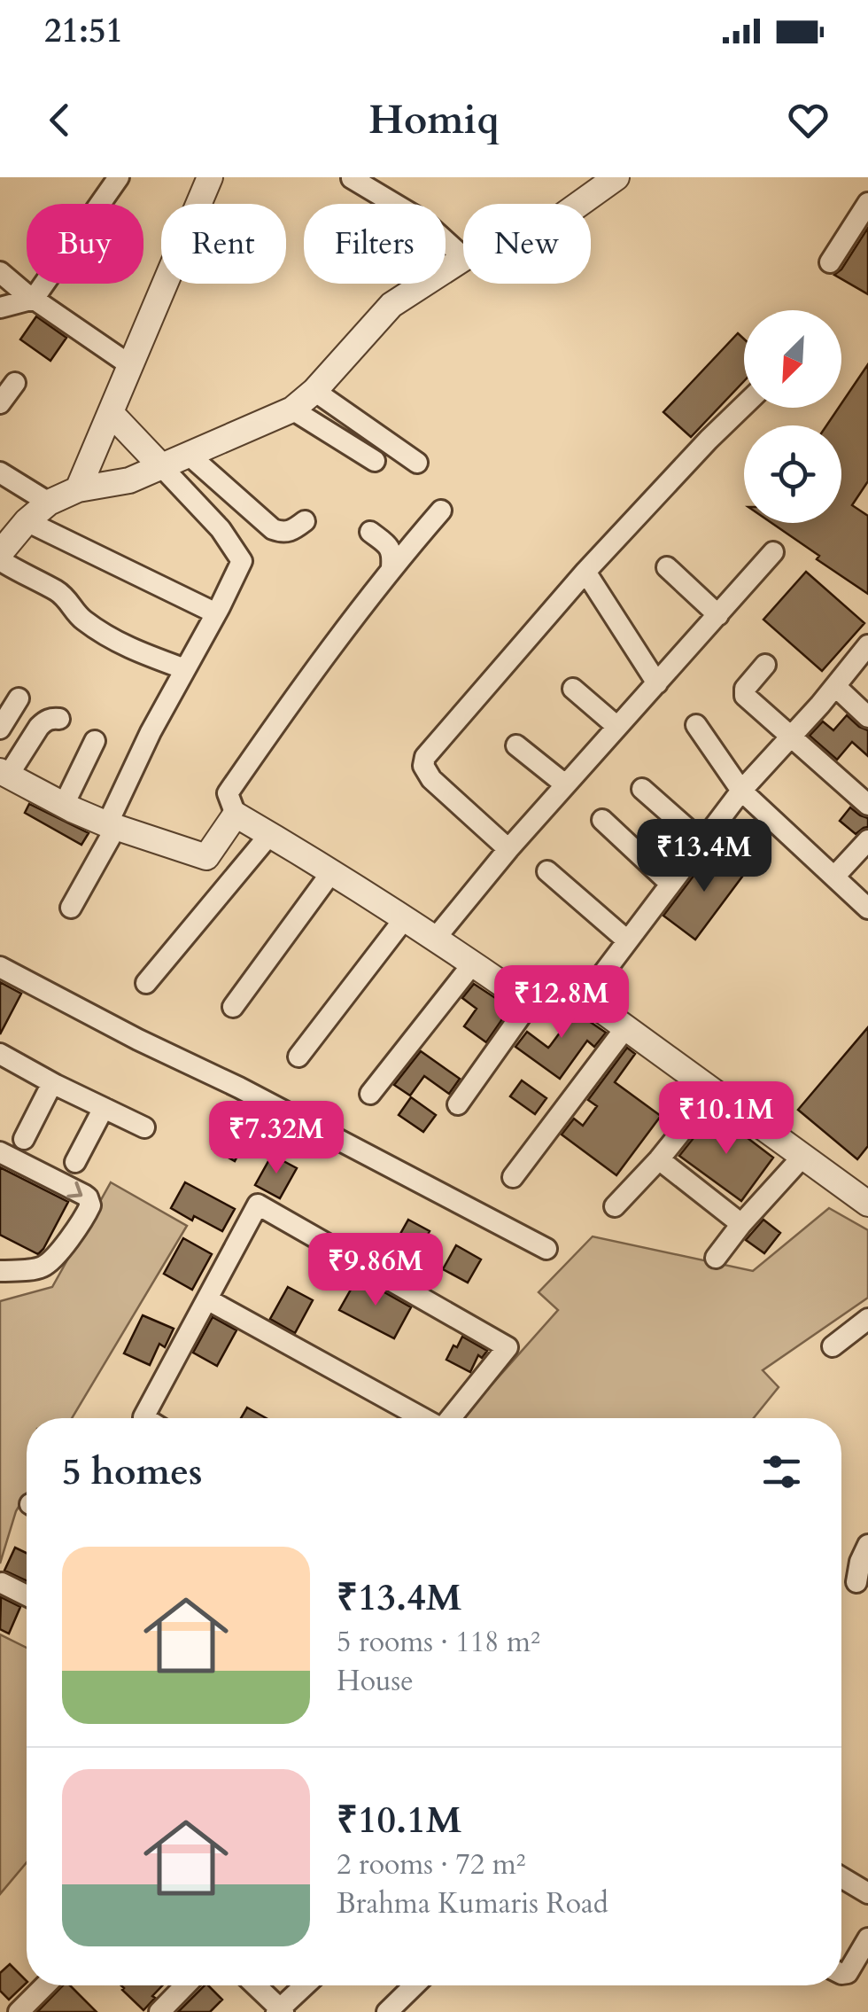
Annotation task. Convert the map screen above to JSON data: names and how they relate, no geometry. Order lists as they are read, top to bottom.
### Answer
{
  "north": "bottom left",
  "page": {
    "status": "21:51",
    "header": "Homiq",
    "chip": [
      "Buy",
      "Rent",
      "Filters",
      "New"
    ],
    "price": [
      "₹13.4M",
      "₹12.8M",
      "₹10.1M",
      "₹7.32M",
      "₹9.86M"
    ],
    "heading": "5 homes",
    "list": [
      {
        "name": "₹13.4M",
        "note": "5 rooms · 118 m² · House"
      },
      {
        "name": "₹10.1M",
        "note": "2 rooms · 72 m² · Brahma Kumaris Road"
      }
    ]
  }
}
